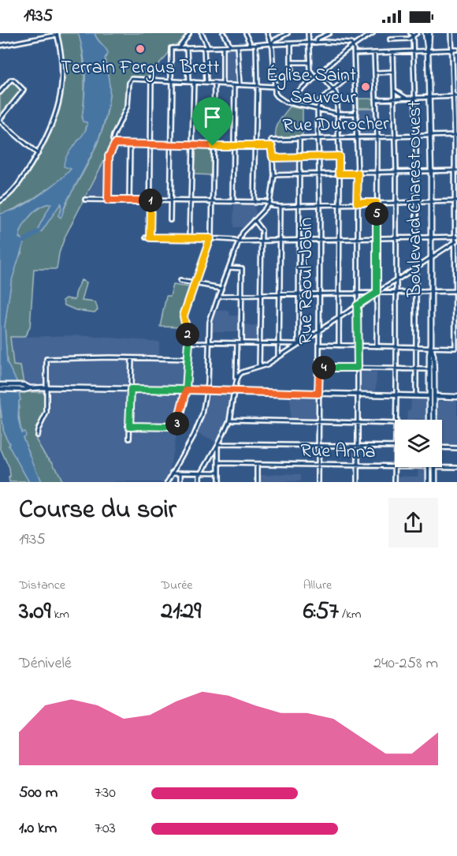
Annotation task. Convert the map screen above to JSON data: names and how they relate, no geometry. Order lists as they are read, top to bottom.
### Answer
{
  "streets": {
    "main road": ["Boulevard Charest Ouest"],
    "street": ["Rue Durocher", "Rue Raoul-Jobin", "Rue Anna"]
  },
  "crossings": [
    ["Rue Durocher", "Boulevard Charest Ouest"],
    ["Rue Durocher", "Rue Raoul-Jobin"],
    ["Rue Raoul-Jobin", "Rue Anna"]
  ],
  "places": ["Terrain Fergus Brett", "Église Saint Sauveur"],
  "page": {
    "status": "19:35",
    "pins": [
      "1",
      "5",
      "2",
      "4",
      "3"
    ],
    "heading": ["Course du soir", "19:35"],
    "stats": [
      ["Distance", "3.09 km"],
      ["Durée", "21:29"],
      ["Allure", "6:57 /km"]
    ],
    "chart": ["Dénivelé", "240–258 m"],
    "list": [
      {
        "name": "500 m",
        "note": "7:30"
      },
      {
        "name": "1.0 km",
        "note": "7:03"
      }
    ]
  }
}
